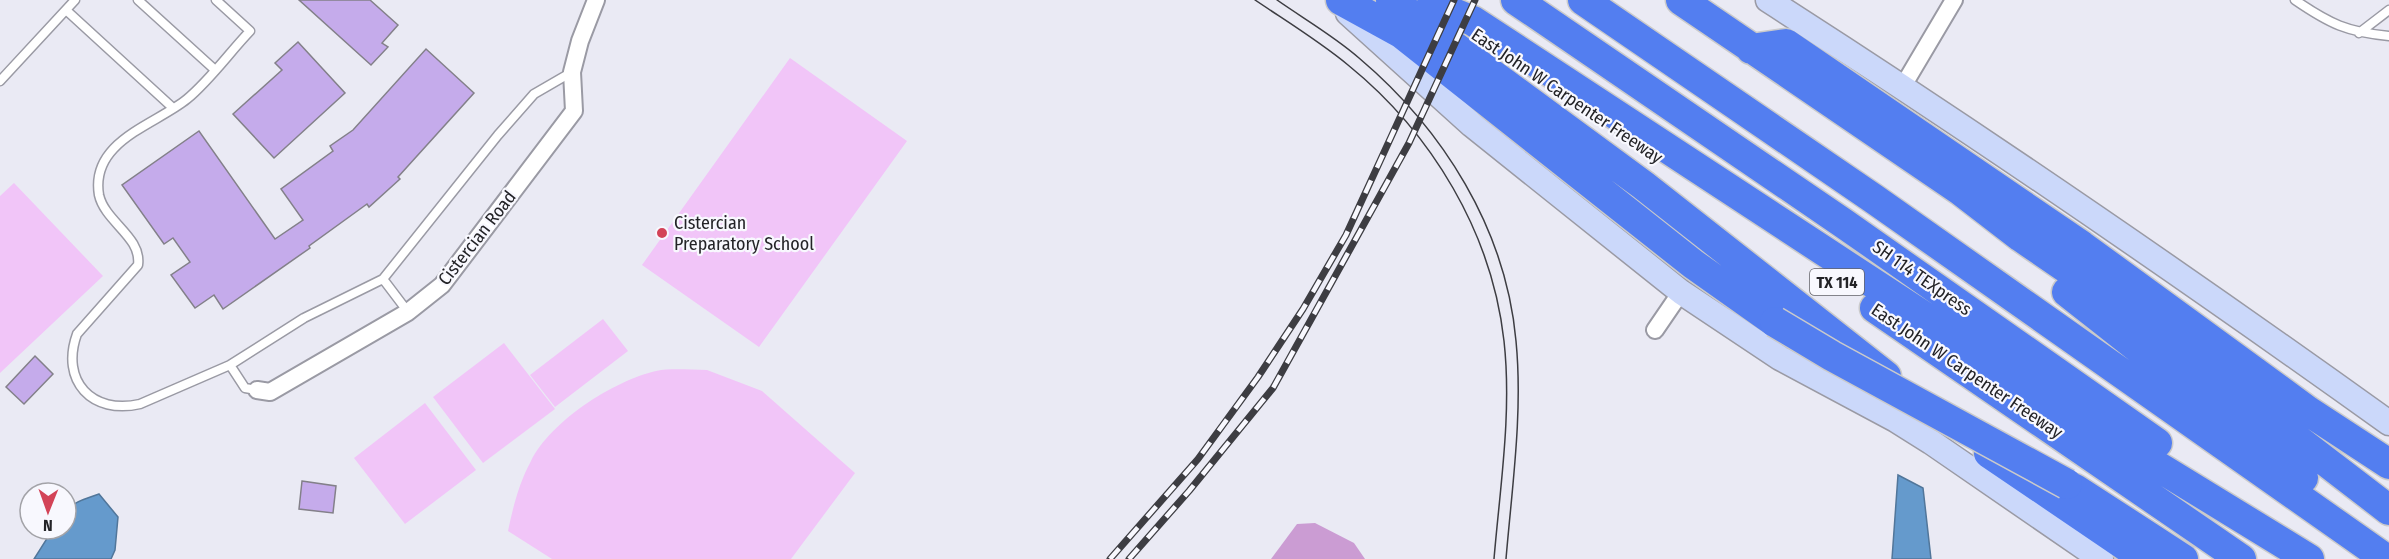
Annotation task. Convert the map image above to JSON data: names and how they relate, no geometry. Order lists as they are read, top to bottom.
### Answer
{
  "streets": {
    "highway": ["East John W Carpenter Freeway", "SH 114 TEXpress", "TX 114"],
    "street": ["Cistercian Road"]
  },
  "places": ["Cistercian Preparatory School"],
  "north": "bottom"
}
